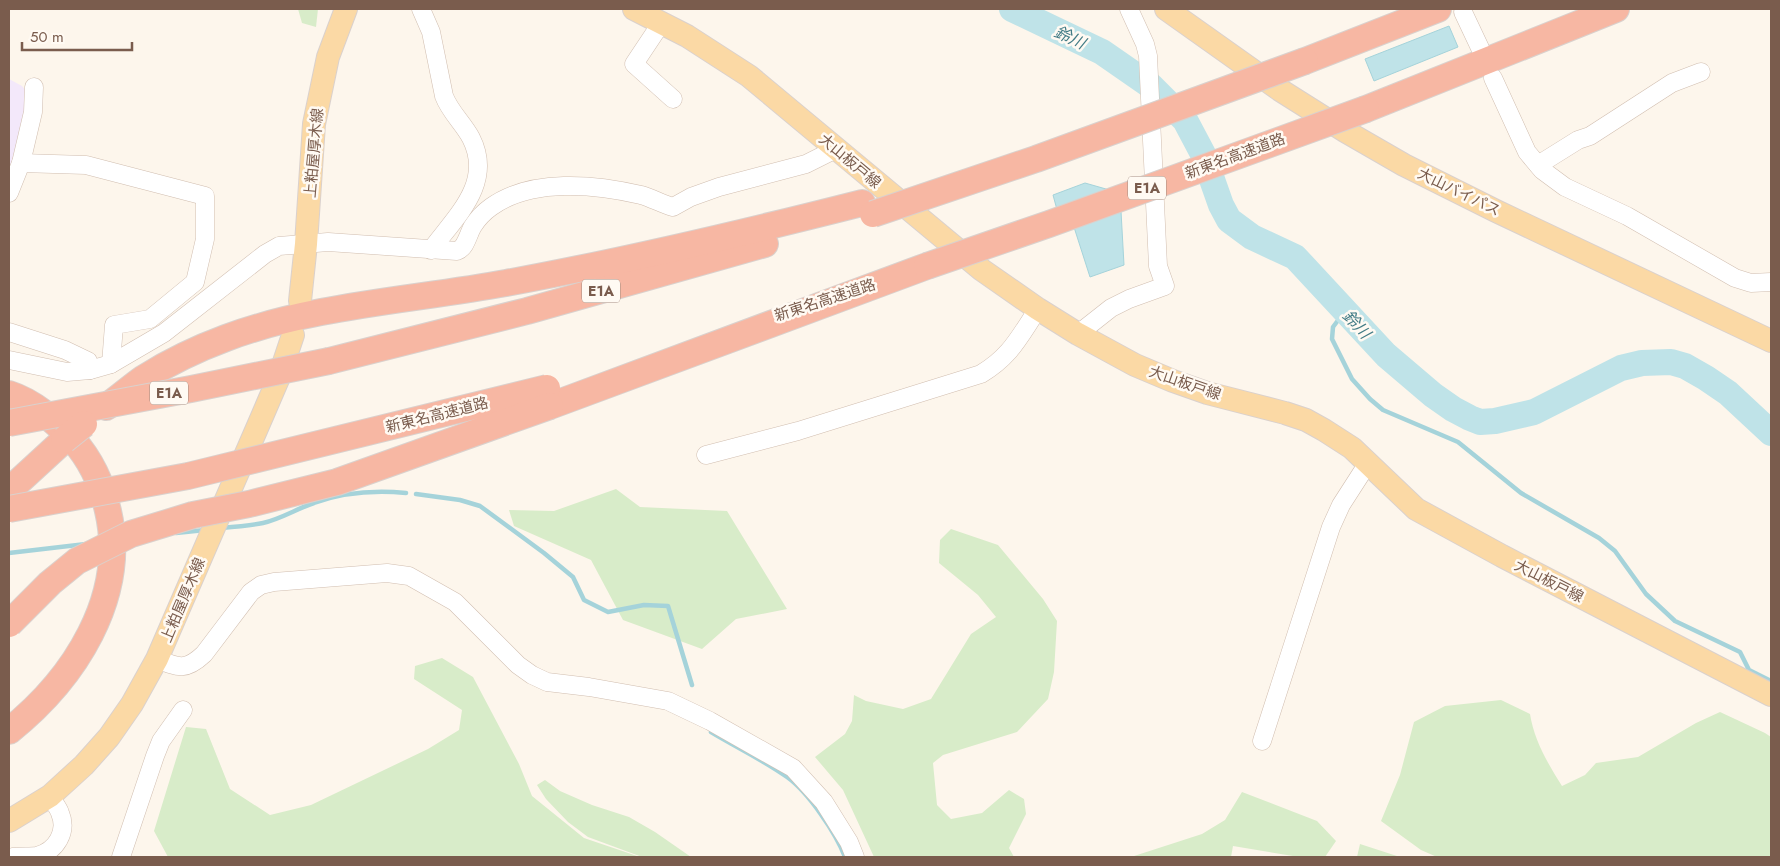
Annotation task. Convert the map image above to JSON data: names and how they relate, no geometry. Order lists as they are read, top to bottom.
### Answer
{
  "streets": {
    "highway": ["新東名高速道路", "E1A"],
    "main road": ["上粕屋厚木線", "大山板戸線", "大山バイパス"]
  },
  "water": ["鈴川"],
  "scale_bar": "50 m"
}
